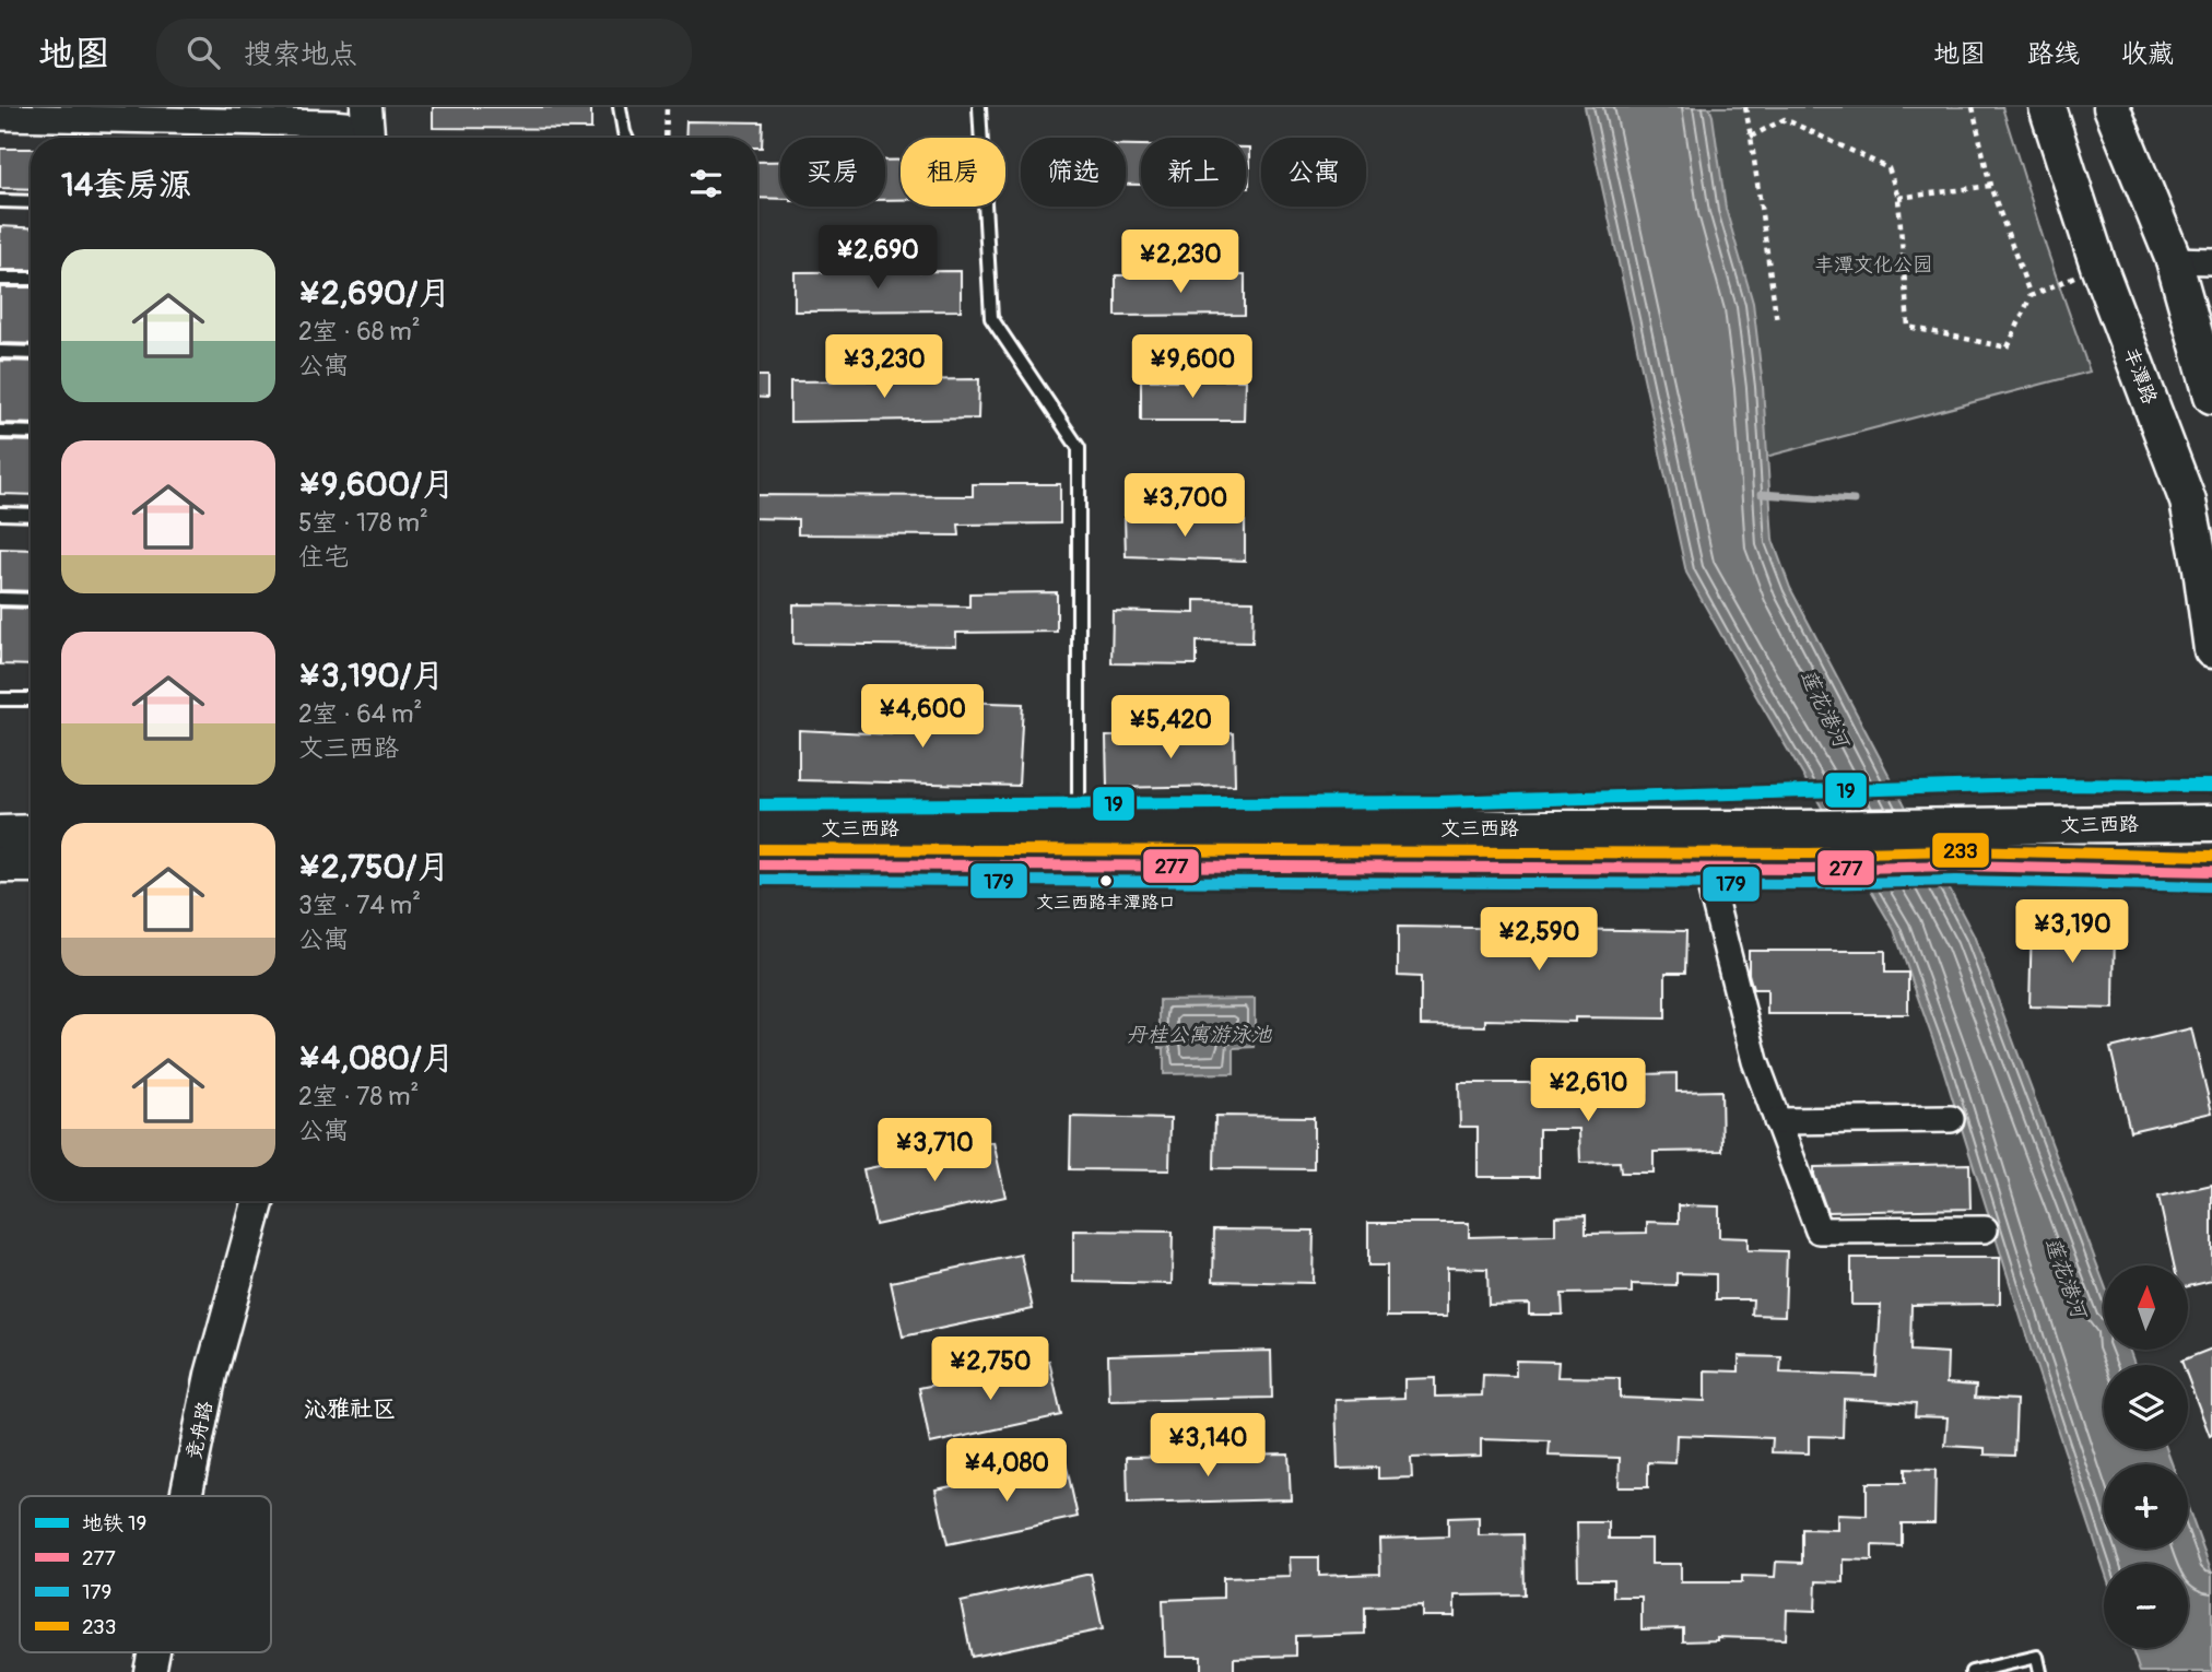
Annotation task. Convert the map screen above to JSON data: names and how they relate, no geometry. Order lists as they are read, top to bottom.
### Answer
{
  "streets": {
    "main road": ["丰潭路", "文三西路"],
    "street": ["竞舟路"]
  },
  "districts": ["沁雅社区"],
  "water": ["莲花港河", "丹桂公寓游泳池"],
  "parks": ["丰潭文化公园"],
  "places": ["文三西路丰潭路口"],
  "lines": [
    "metro line 19",
    "transit line 233",
    "transit line 277",
    "transit line 179"
  ],
  "legend": [
    "地铁 19",
    "277",
    "179",
    "233"
  ],
  "north": "top",
  "page": {
    "header": "地图",
    "search": "搜索地点",
    "nav": ["地图", "路线", "收藏"],
    "chip": [
      "买房",
      "租房",
      "筛选",
      "新上",
      "公寓"
    ],
    "heading": "14套房源",
    "price": [
      "¥2,690",
      "¥2,230",
      "¥3,230",
      "¥9,600",
      "¥3,700",
      "¥4,600",
      "¥5,420",
      "¥3,190",
      "¥2,590",
      "¥2,610",
      "¥3,710",
      "¥2,750",
      "¥3,140",
      "¥4,080"
    ],
    "list": [
      {
        "name": "¥2,690/月",
        "note": "2室 · 68 m² · 公寓"
      },
      {
        "name": "¥9,600/月",
        "note": "5室 · 178 m² · 住宅"
      },
      {
        "name": "¥3,190/月",
        "note": "2室 · 64 m² · 文三西路"
      },
      {
        "name": "¥2,750/月",
        "note": "3室 · 74 m² · 公寓"
      },
      {
        "name": "¥4,080/月",
        "note": "2室 · 78 m² · 公寓"
      }
    ],
    "map_buttons": ["+", "−"]
  }
}
